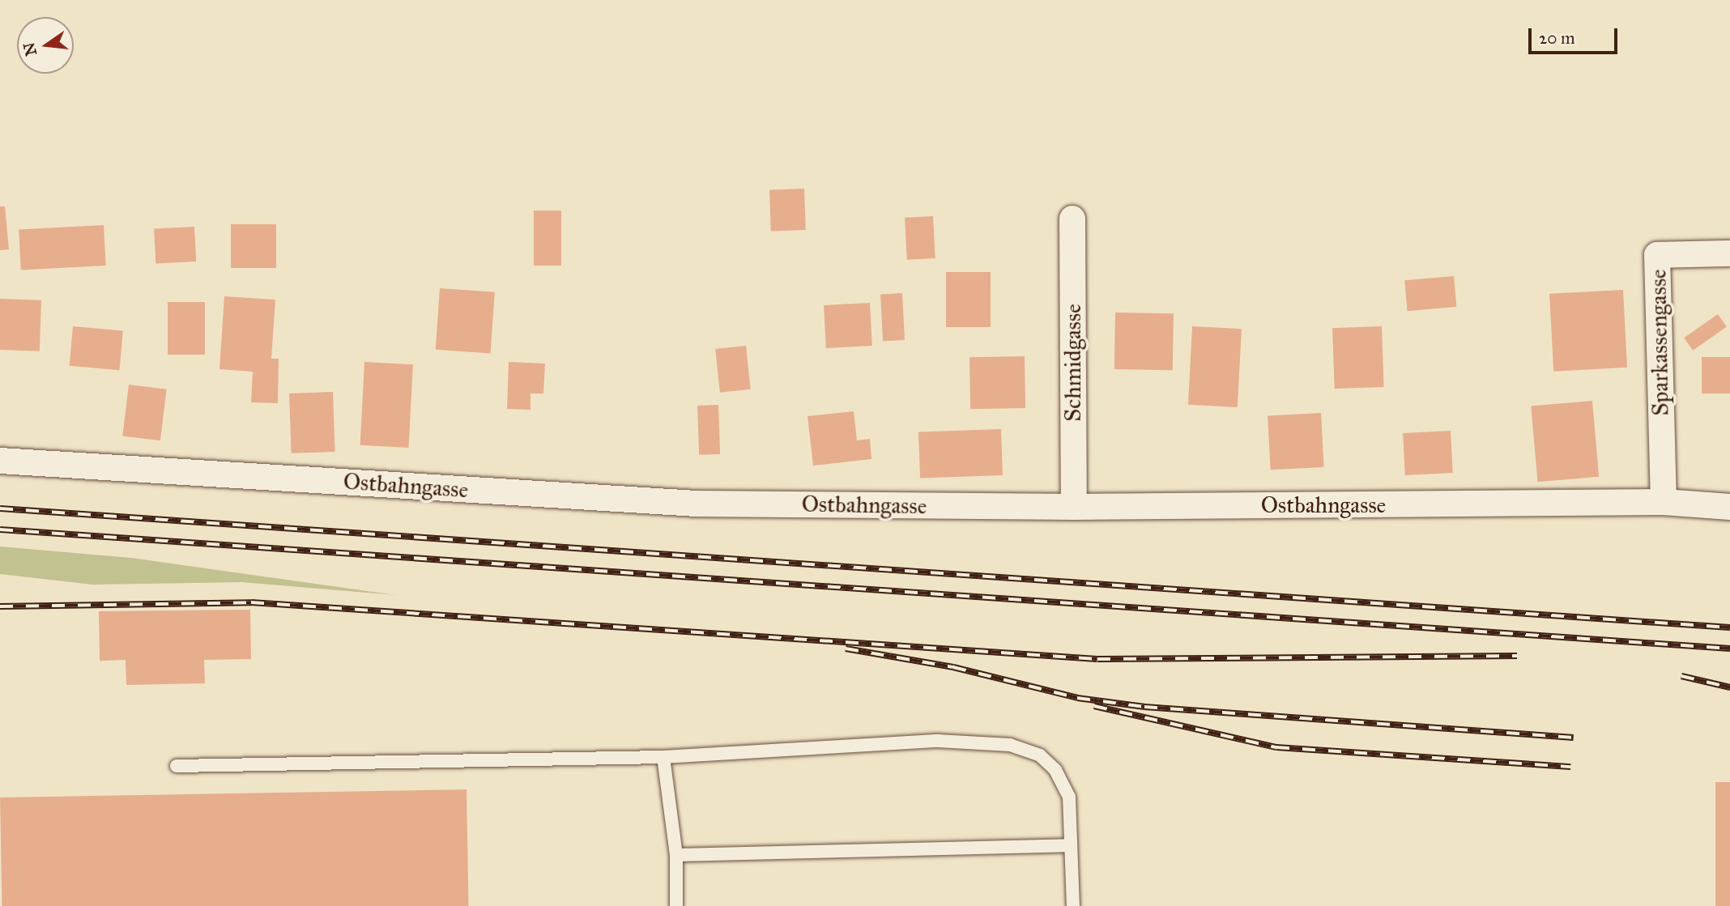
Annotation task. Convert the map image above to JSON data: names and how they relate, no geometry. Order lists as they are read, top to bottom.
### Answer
{
  "streets": {
    "street": ["Sparkassengasse", "Schmidgasse", "Ostbahngasse"]
  },
  "crossings": [
    ["Sparkassengasse", "Ostbahngasse"],
    ["Schmidgasse", "Ostbahngasse"]
  ],
  "scale_bar": "20 m",
  "north": "left"
}
